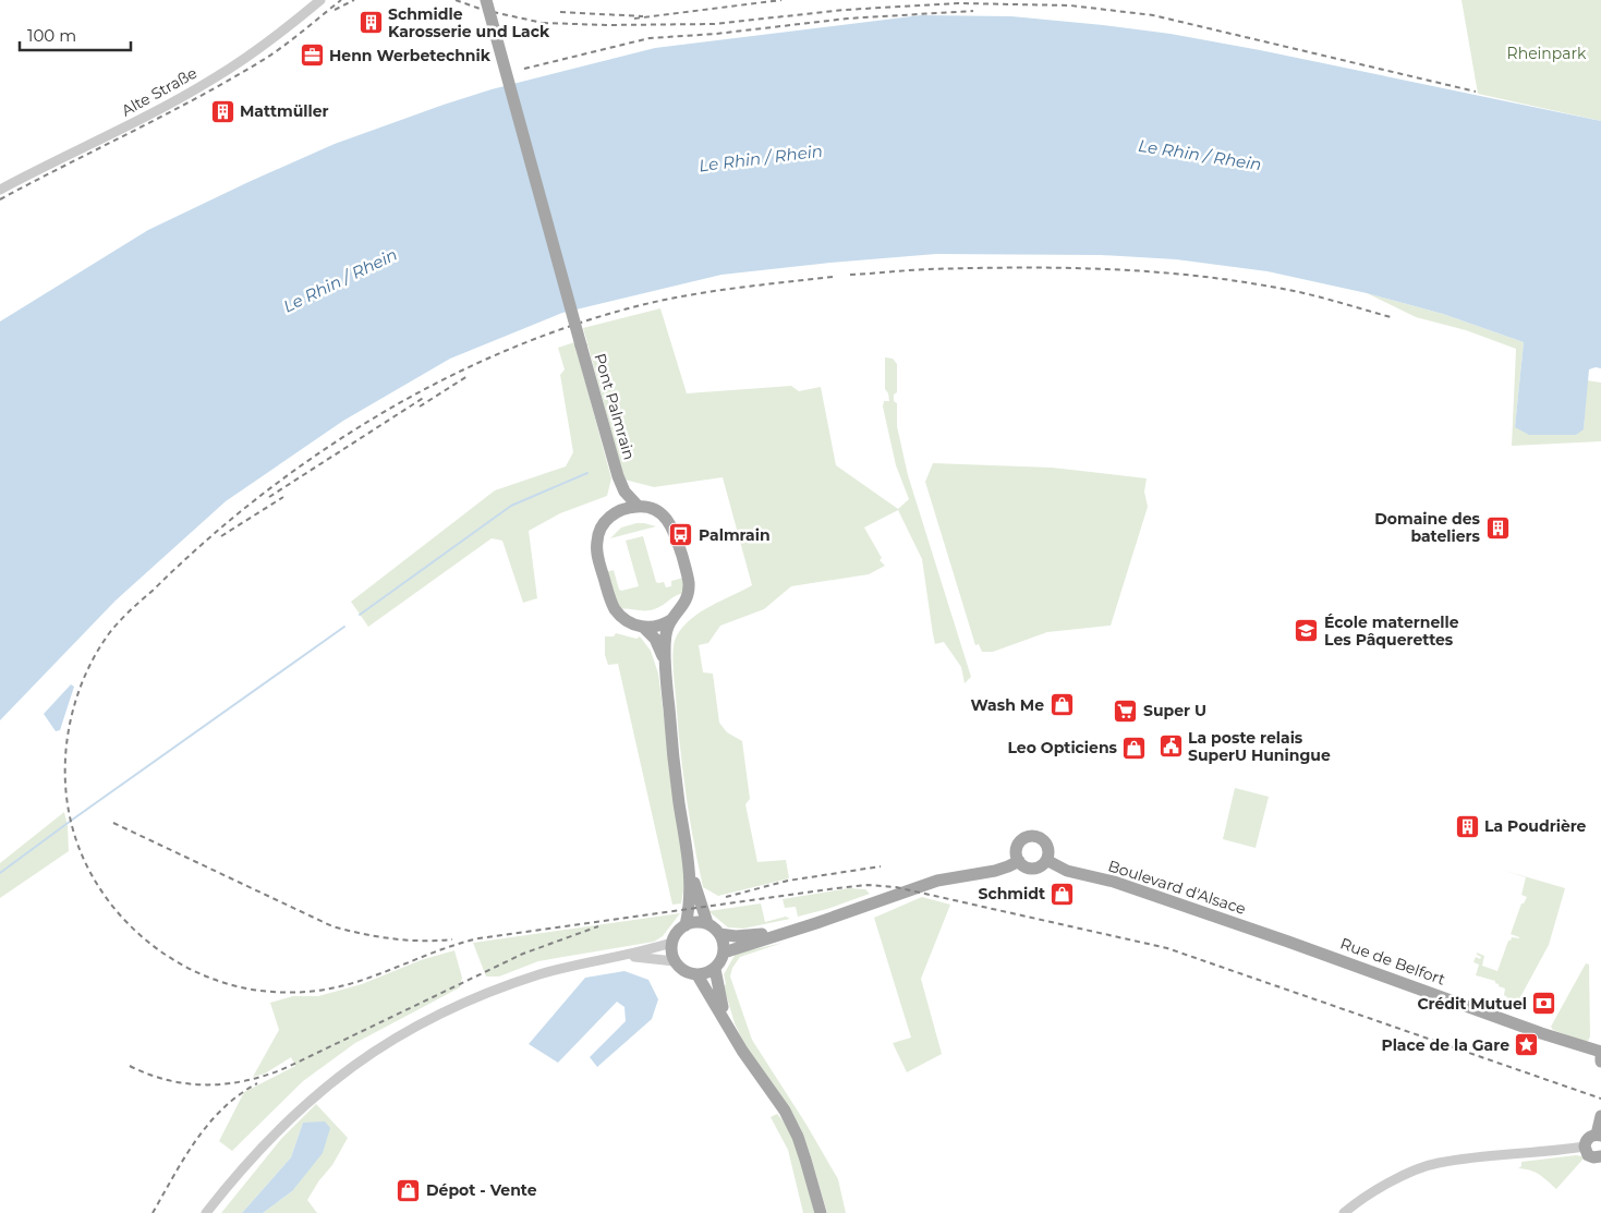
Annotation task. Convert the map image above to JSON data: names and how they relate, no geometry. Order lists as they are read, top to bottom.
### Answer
{
  "streets": {
    "main road": ["Pont Palmrain", "Boulevard d'Alsace", "Rue de Belfort"],
    "street": ["Alte Straße"]
  },
  "crossings": [
    ["Boulevard d'Alsace", "Rue de Belfort"]
  ],
  "water": ["Le Rhin / Rhein"],
  "parks": ["Rheinpark"],
  "places": {
    "building": [
      "Schmidle Karosserie und Lack",
      "Mattmüller",
      "Domaine des bateliers",
      "La Poudrière"
    ],
    "office": ["Henn Werbetechnik"],
    "bus stop": ["Palmrain"],
    "school or university": ["École maternelle Les Pâquerettes"],
    "shop": [
      "Wash Me",
      "Leo Opticiens",
      "Schmidt",
      "Dépot - Vente"
    ],
    "supermarket": ["Super U"],
    "public building": ["La poste relais SuperU Huningue"],
    "bank": ["Crédit Mutuel"],
    "place": ["Place de la Gare"]
  },
  "scale_bar": "100 m"
}
